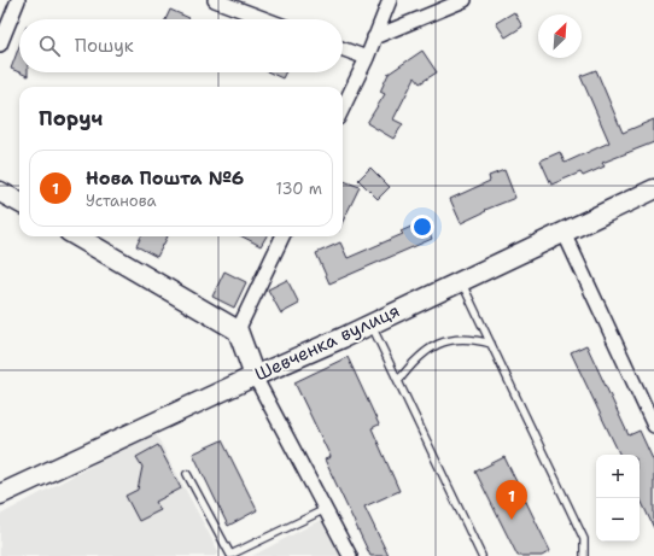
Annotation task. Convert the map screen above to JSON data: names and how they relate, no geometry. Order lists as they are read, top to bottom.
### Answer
{
  "streets": {
    "street": ["Шевченка вулиця"]
  },
  "north": "top right",
  "page": {
    "search": "Пошук",
    "heading": "Поруч",
    "list": [
      {
        "mark": "1",
        "name": "Нова Пошта №6",
        "note": "Установа",
        "value": "130 m"
      }
    ],
    "map_buttons": ["+", "−"],
    "pins": "1"
  }
}
